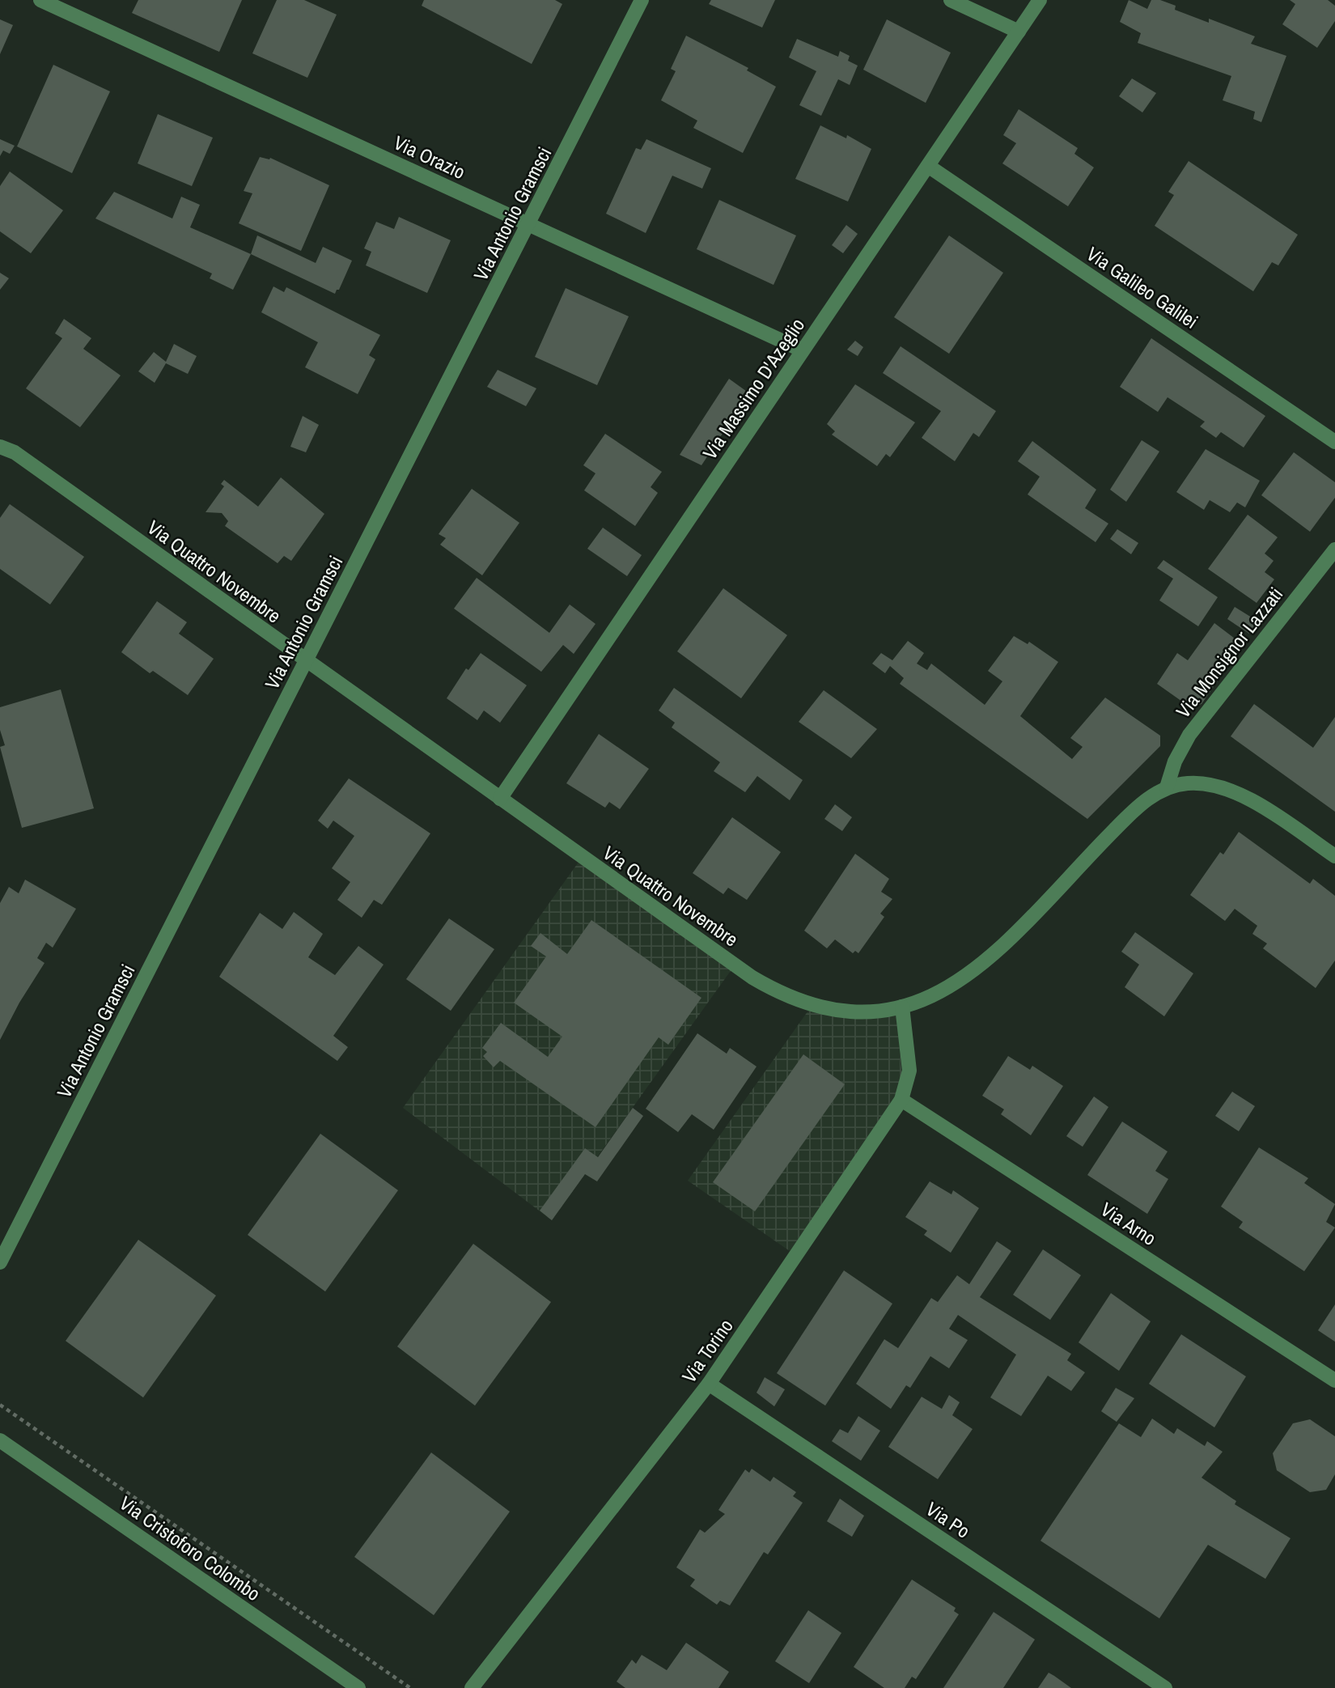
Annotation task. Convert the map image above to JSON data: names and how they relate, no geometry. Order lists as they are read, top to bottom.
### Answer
{
  "streets": {
    "street": [
      "Via Orazio",
      "Via Antonio Gramsci",
      "Via Galileo Galilei",
      "Via Massimo D'Azeglio",
      "Via Quattro Novembre",
      "Via Monsignor Lazzati",
      "Via Arno",
      "Via Torino",
      "Via Po",
      "Via Cristoforo Colombo"
    ]
  },
  "crossings": [
    ["Via Orazio", "Via Antonio Gramsci"],
    ["Via Orazio", "Via Massimo D'Azeglio"],
    ["Via Antonio Gramsci", "Via Quattro Novembre"],
    ["Via Galileo Galilei", "Via Massimo D'Azeglio"],
    ["Via Massimo D'Azeglio", "Via Quattro Novembre"],
    ["Via Quattro Novembre", "Via Monsignor Lazzati"],
    ["Via Quattro Novembre", "Via Torino"],
    ["Via Arno", "Via Torino"],
    ["Via Torino", "Via Po"]
  ]
}
